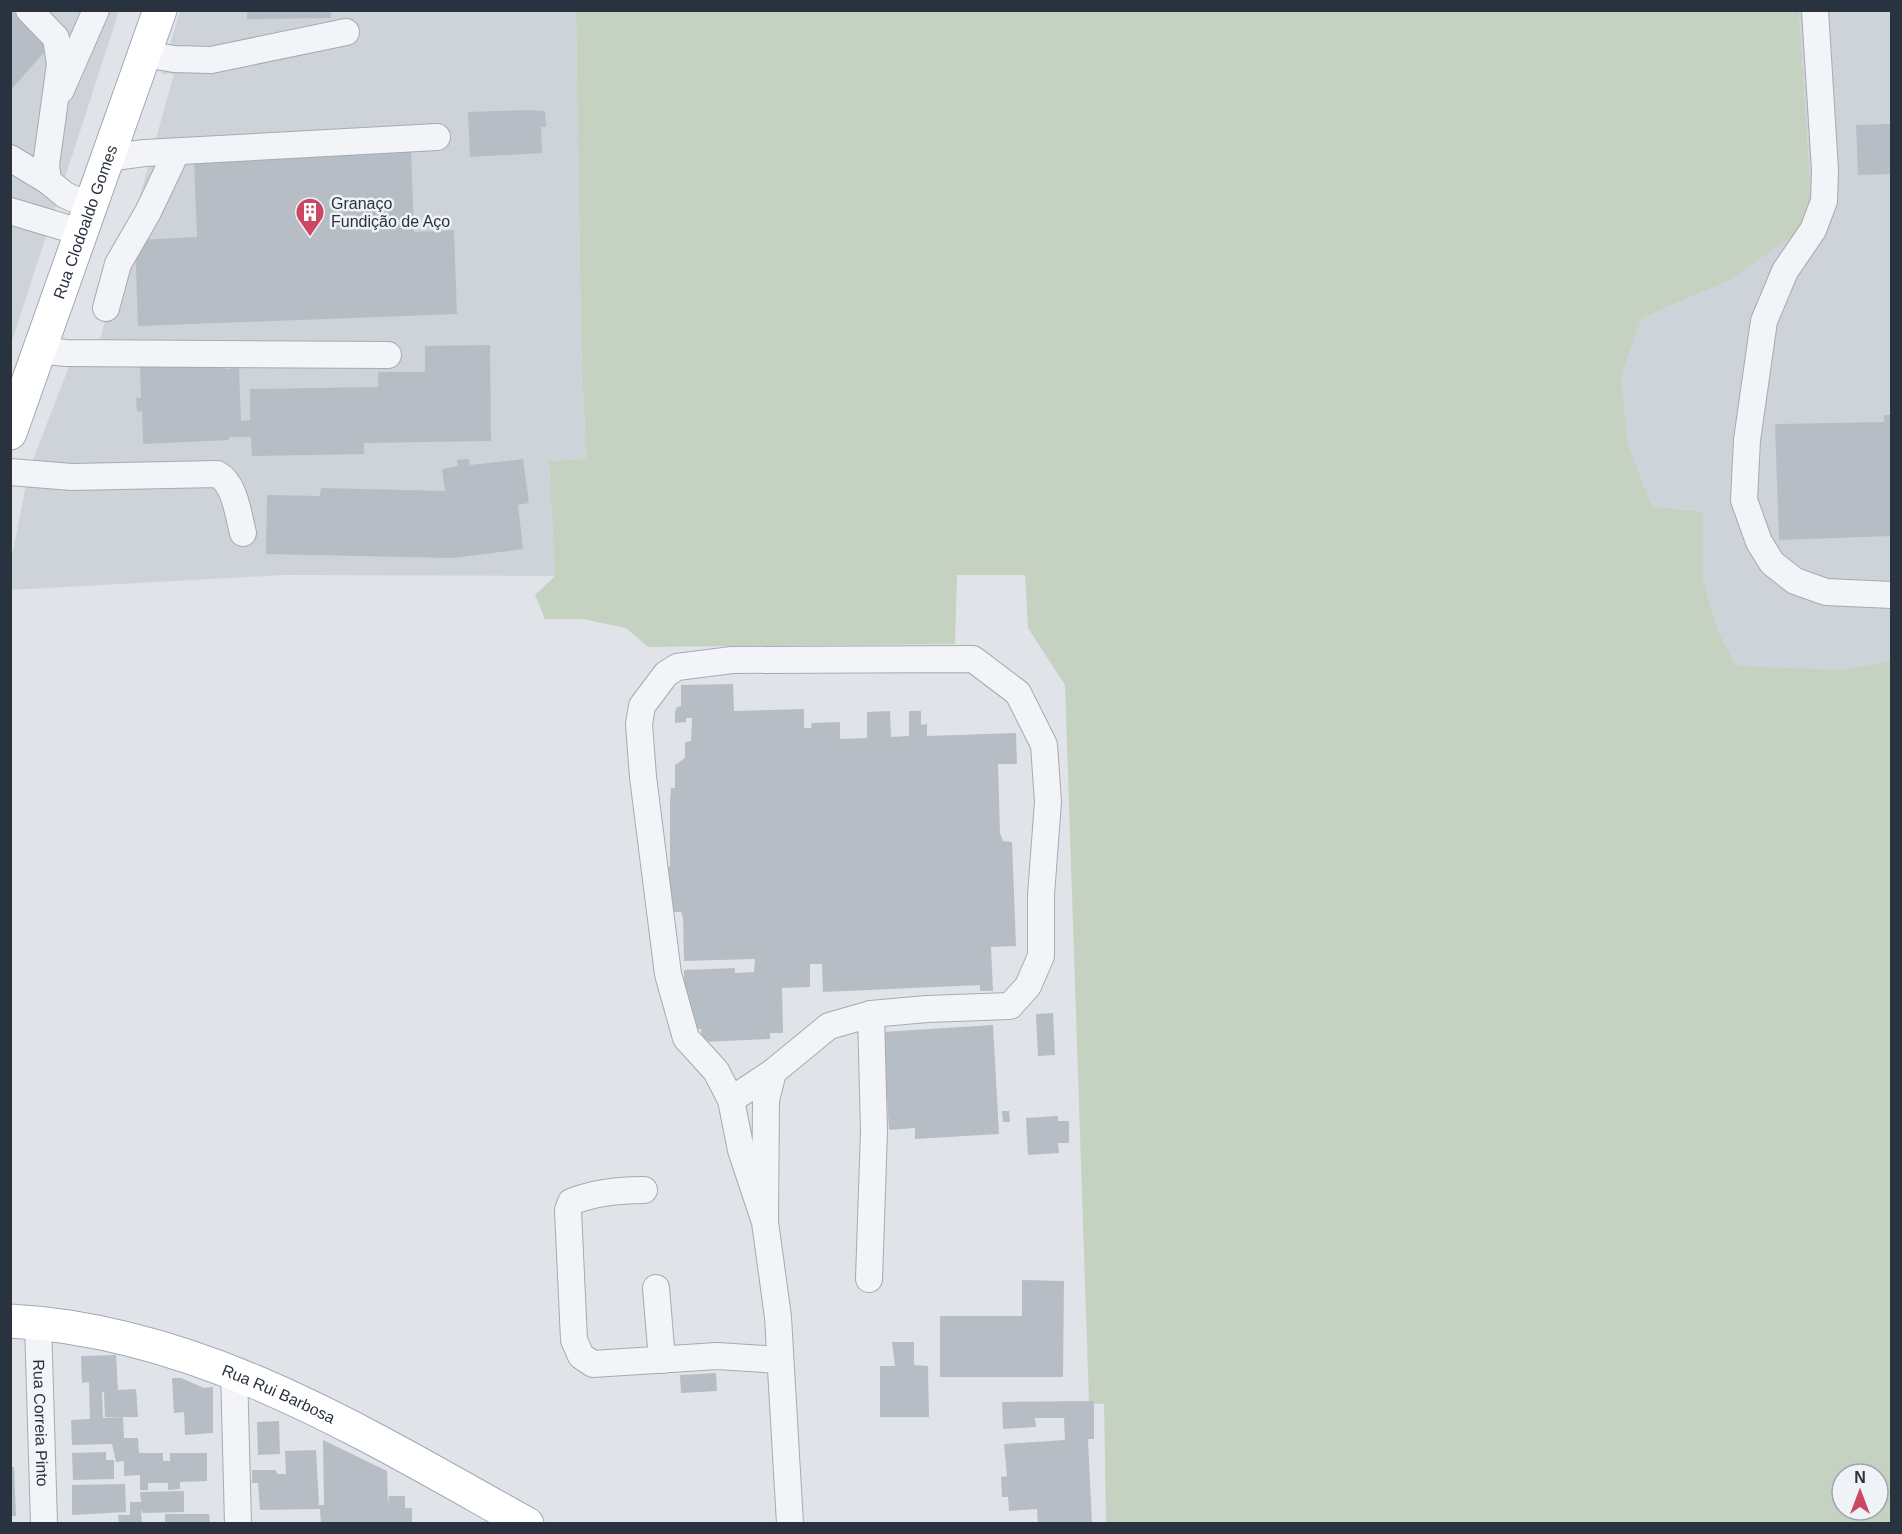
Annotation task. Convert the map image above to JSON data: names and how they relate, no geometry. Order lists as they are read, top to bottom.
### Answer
{
  "streets": {
    "main road": ["Rua Clodoaldo Gomes", "Rua Rui Barbosa"],
    "street": ["Rua Correia Pinto"]
  },
  "crossings": [
    ["Rua Rui Barbosa", "Rua Correia Pinto"]
  ],
  "places": {
    "building": ["Granaço Fundição de Aço"]
  },
  "north": "top"
}
